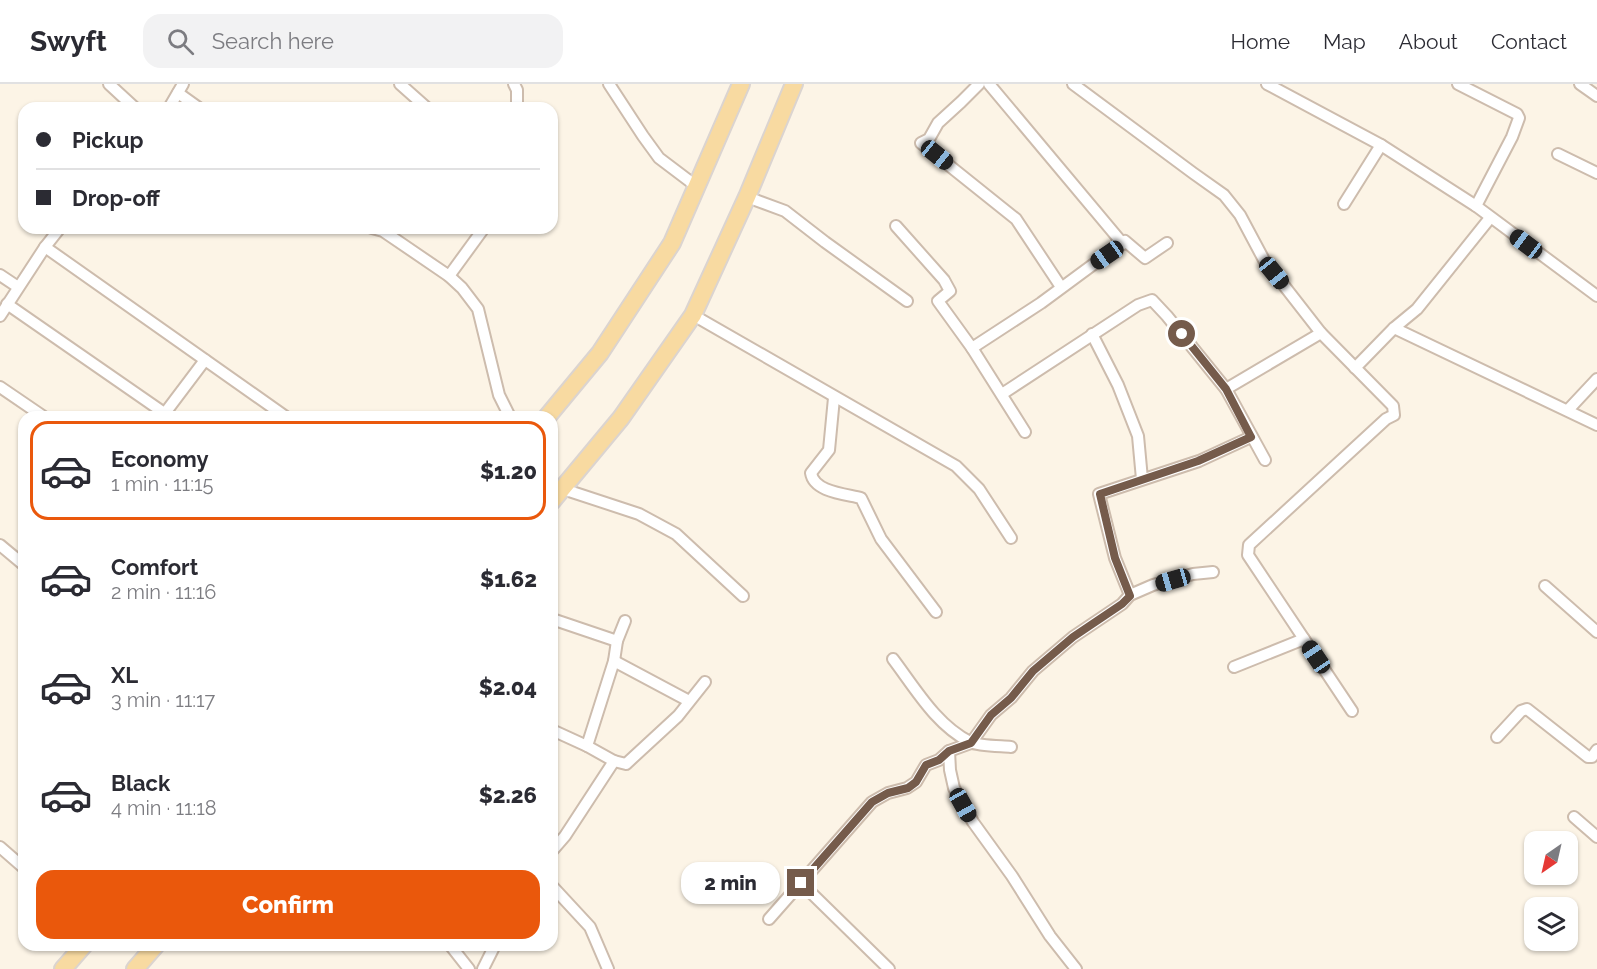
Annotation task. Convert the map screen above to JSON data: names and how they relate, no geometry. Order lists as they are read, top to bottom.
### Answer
{
  "north": "bottom left",
  "page": {
    "header": "Swyft",
    "search": "Search here",
    "nav": [
      "Home",
      "Map",
      "About",
      "Contact"
    ],
    "banner": ["Pickup", "Drop-off"],
    "list": [
      {
        "name": "Economy",
        "note": "1 min · 11:15",
        "value": "$1.20"
      },
      {
        "name": "Comfort",
        "note": "2 min · 11:16",
        "value": "$1.62"
      },
      {
        "name": "XL",
        "note": "3 min · 11:17",
        "value": "$2.04"
      },
      {
        "name": "Black",
        "note": "4 min · 11:18",
        "value": "$2.26"
      }
    ],
    "buttons": "Confirm",
    "bubble": "2 min"
  }
}
